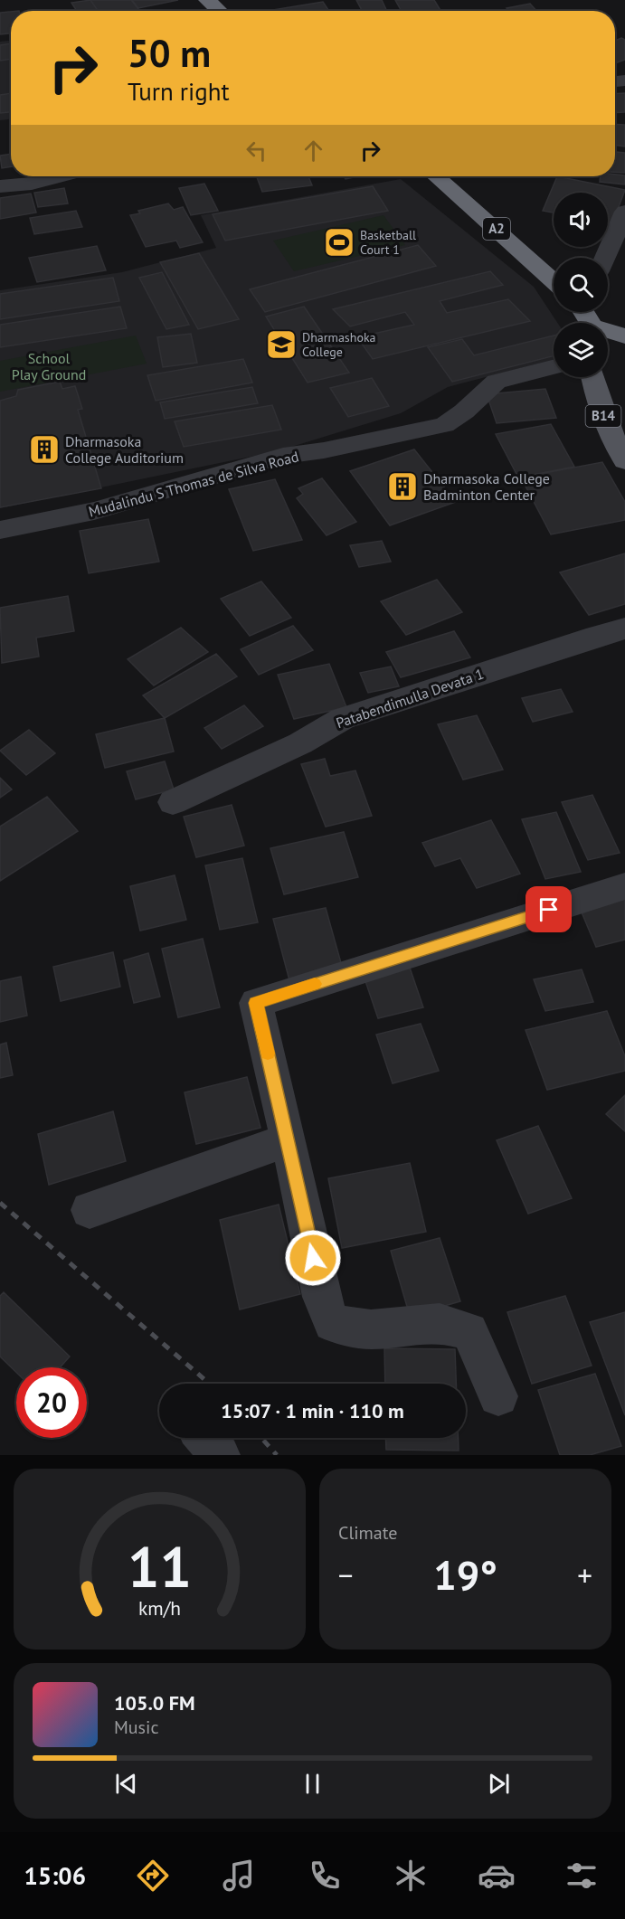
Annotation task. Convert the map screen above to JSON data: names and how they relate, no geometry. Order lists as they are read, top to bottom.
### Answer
{
  "streets": {
    "highway": ["A2"],
    "main road": ["B14"],
    "street": ["Mudalindu S Thomas de Silva Road", "Patabendimulla Devata 1"]
  },
  "parks": ["School Play Ground"],
  "places": {
    "sports": ["Basketball Court 1"],
    "school or university": ["Dharmashoka College"],
    "building": ["Dharmasoka College Auditorium", "Dharmasoka College Badminton Center"]
  },
  "page": {
    "turn": ["50 m", "Turn right"],
    "limit": "20",
    "trip": "15:07 · 1 min · 110 m",
    "tile": "Climate",
    "heat": ["−", "19°", "+"],
    "song": ["105.0 FM", "Music"],
    "tabs": "15:06",
    "gauge": ["11", "km/h"]
  }
}
